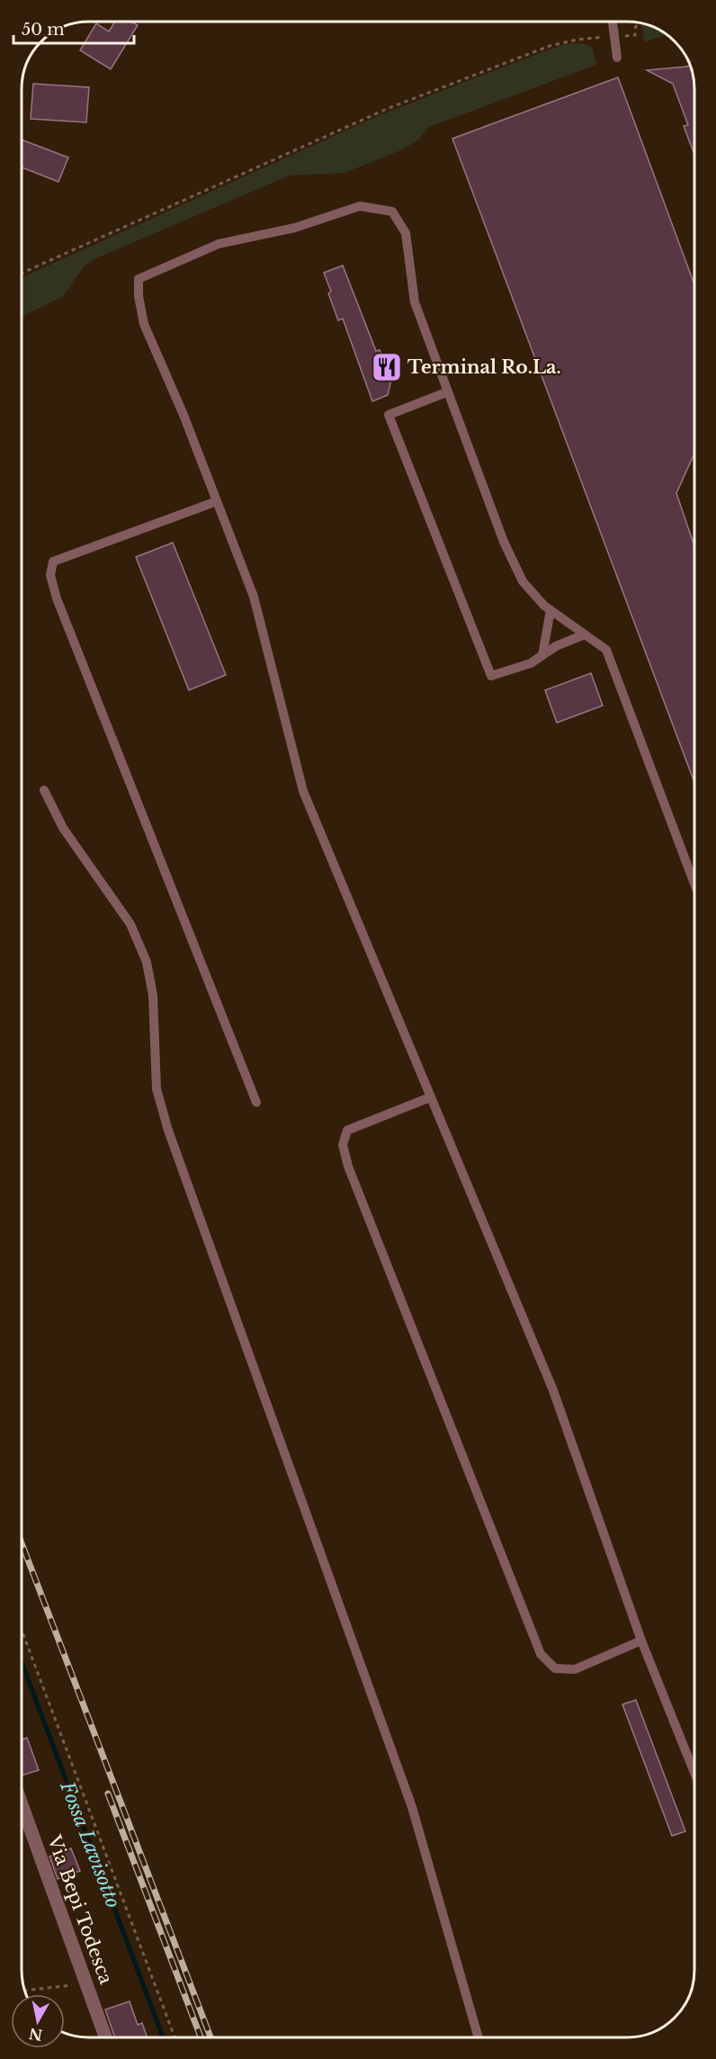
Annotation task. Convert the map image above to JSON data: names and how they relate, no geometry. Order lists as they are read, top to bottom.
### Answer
{
  "streets": {
    "street": ["Via Bepi Todesca"]
  },
  "water": ["Fossa Lavisotto"],
  "places": {
    "restaurant": ["Terminal Ro.La."]
  },
  "scale_bar": "50 m",
  "north": "bottom"
}
